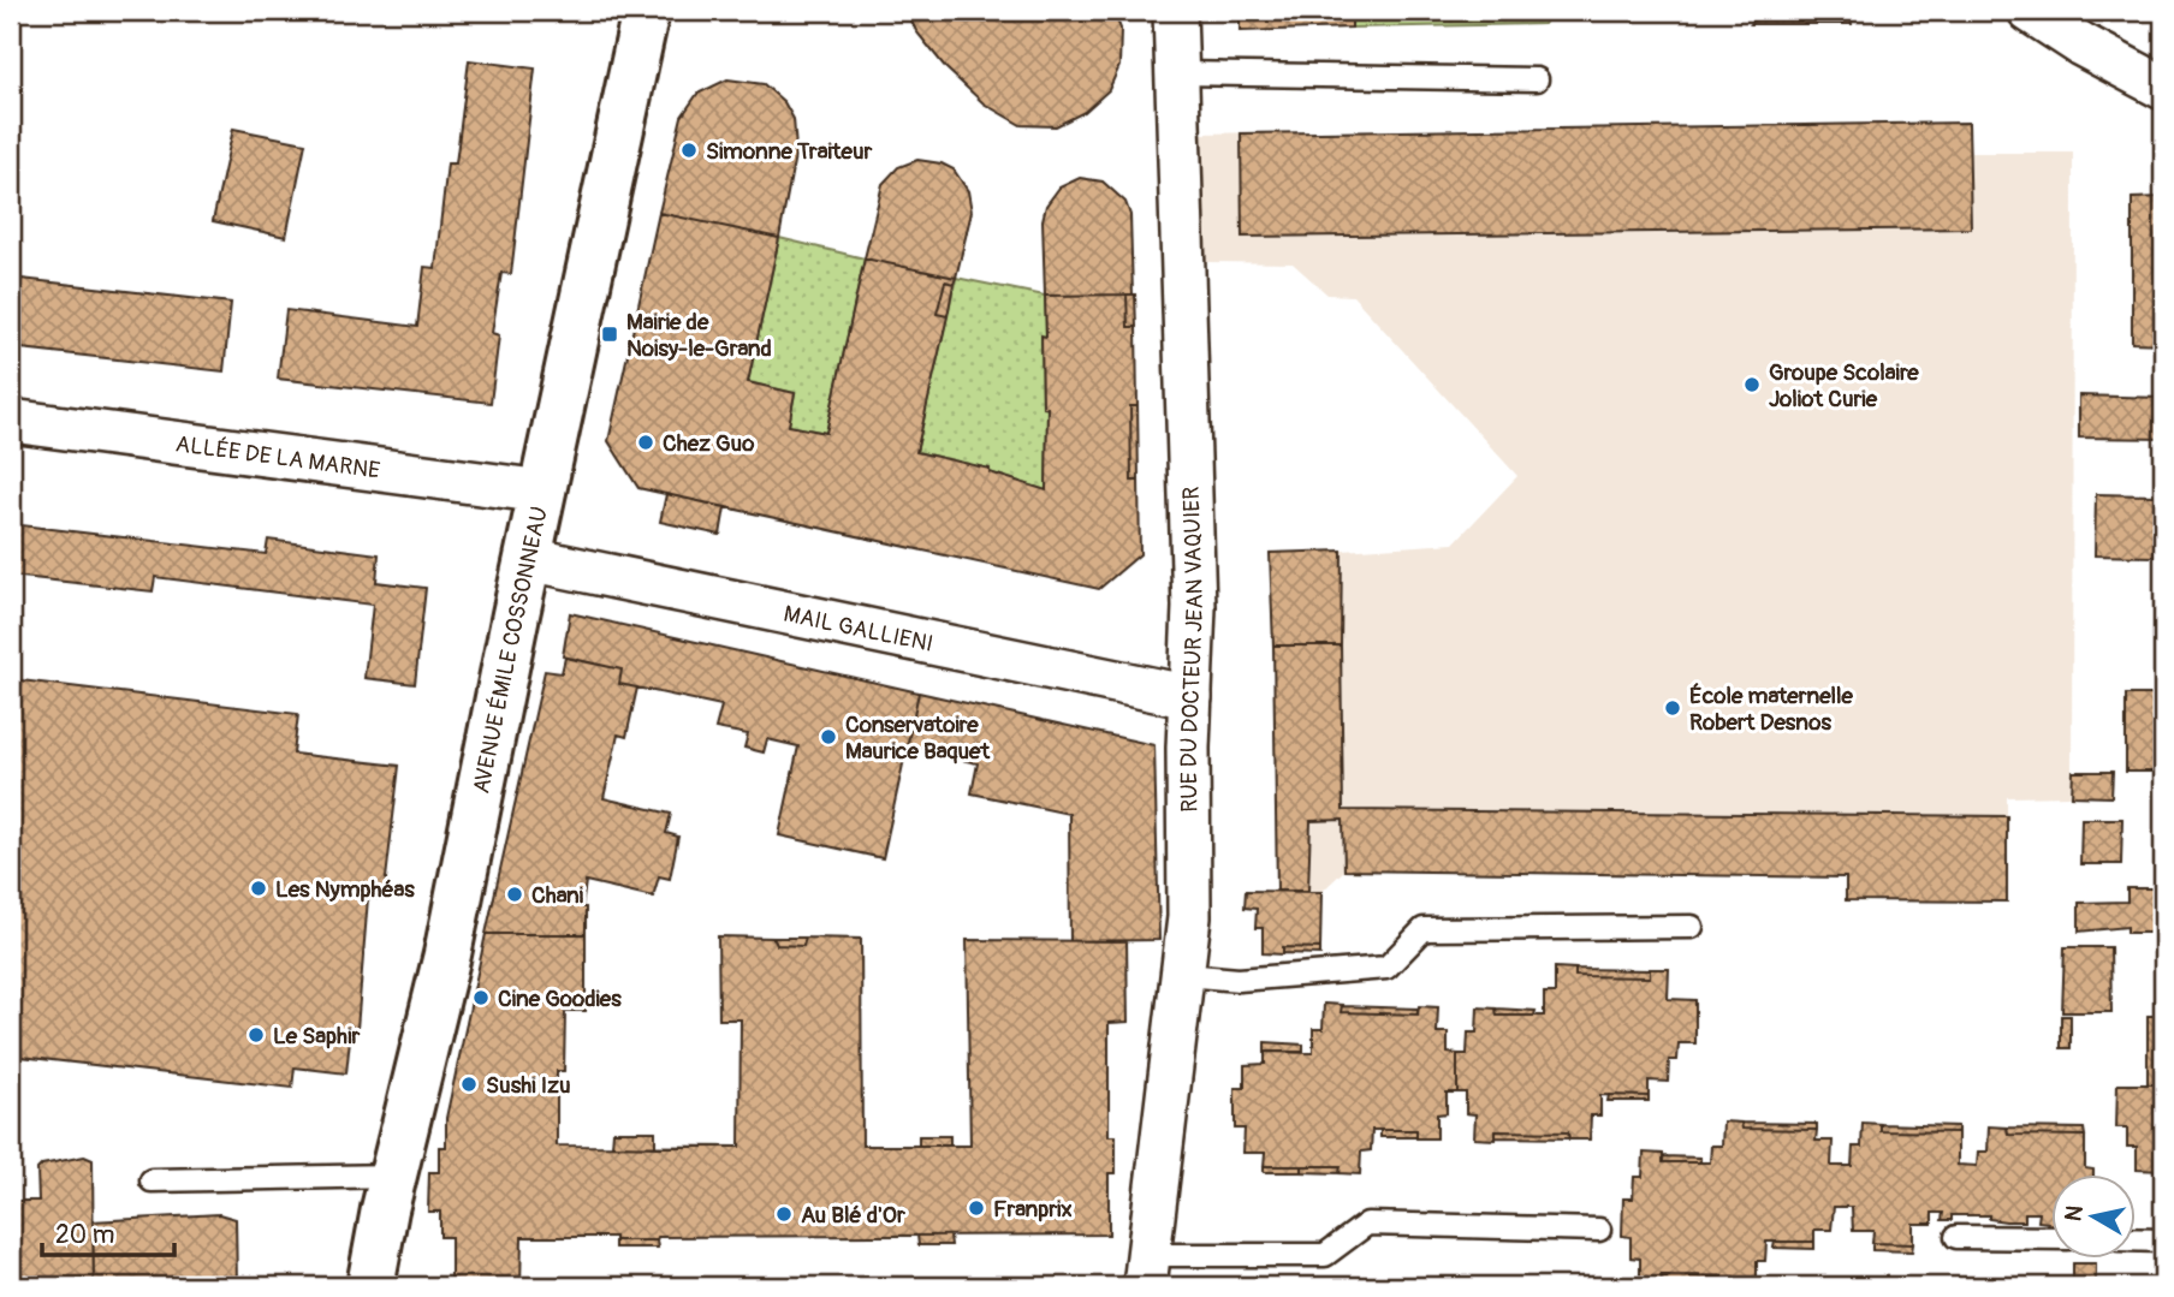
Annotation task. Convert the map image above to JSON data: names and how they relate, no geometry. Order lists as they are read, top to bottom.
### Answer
{
  "streets": {
    "street": [
      "ALLÉE DE LA MARNE",
      "MAIL GALLIENI",
      "AVENUE ÉMILE COSSONNEAU",
      "RUE DU DOCTEUR JEAN VAQUIER"
    ]
  },
  "crossings": [
    ["ALLÉE DE LA MARNE", "AVENUE ÉMILE COSSONNEAU"],
    ["MAIL GALLIENI", "AVENUE ÉMILE COSSONNEAU"],
    ["MAIL GALLIENI", "RUE DU DOCTEUR JEAN VAQUIER"]
  ],
  "places": {
    "other": [
      "Simonne Traiteur",
      "Groupe Scolaire Joliot Curie",
      "Chez Guo",
      "École maternelle Robert Desnos",
      "Conservatoire Maurice Baquet",
      "Les Nymphéas",
      "Chani",
      "Cine Goodies",
      "Le Saphir",
      "Sushi Izu",
      "Franprix",
      "Au Blé d'Or"
    ],
    "transit": ["Mairie de Noisy-le-Grand"]
  },
  "scale_bar": "20 m",
  "north": "left"
}
